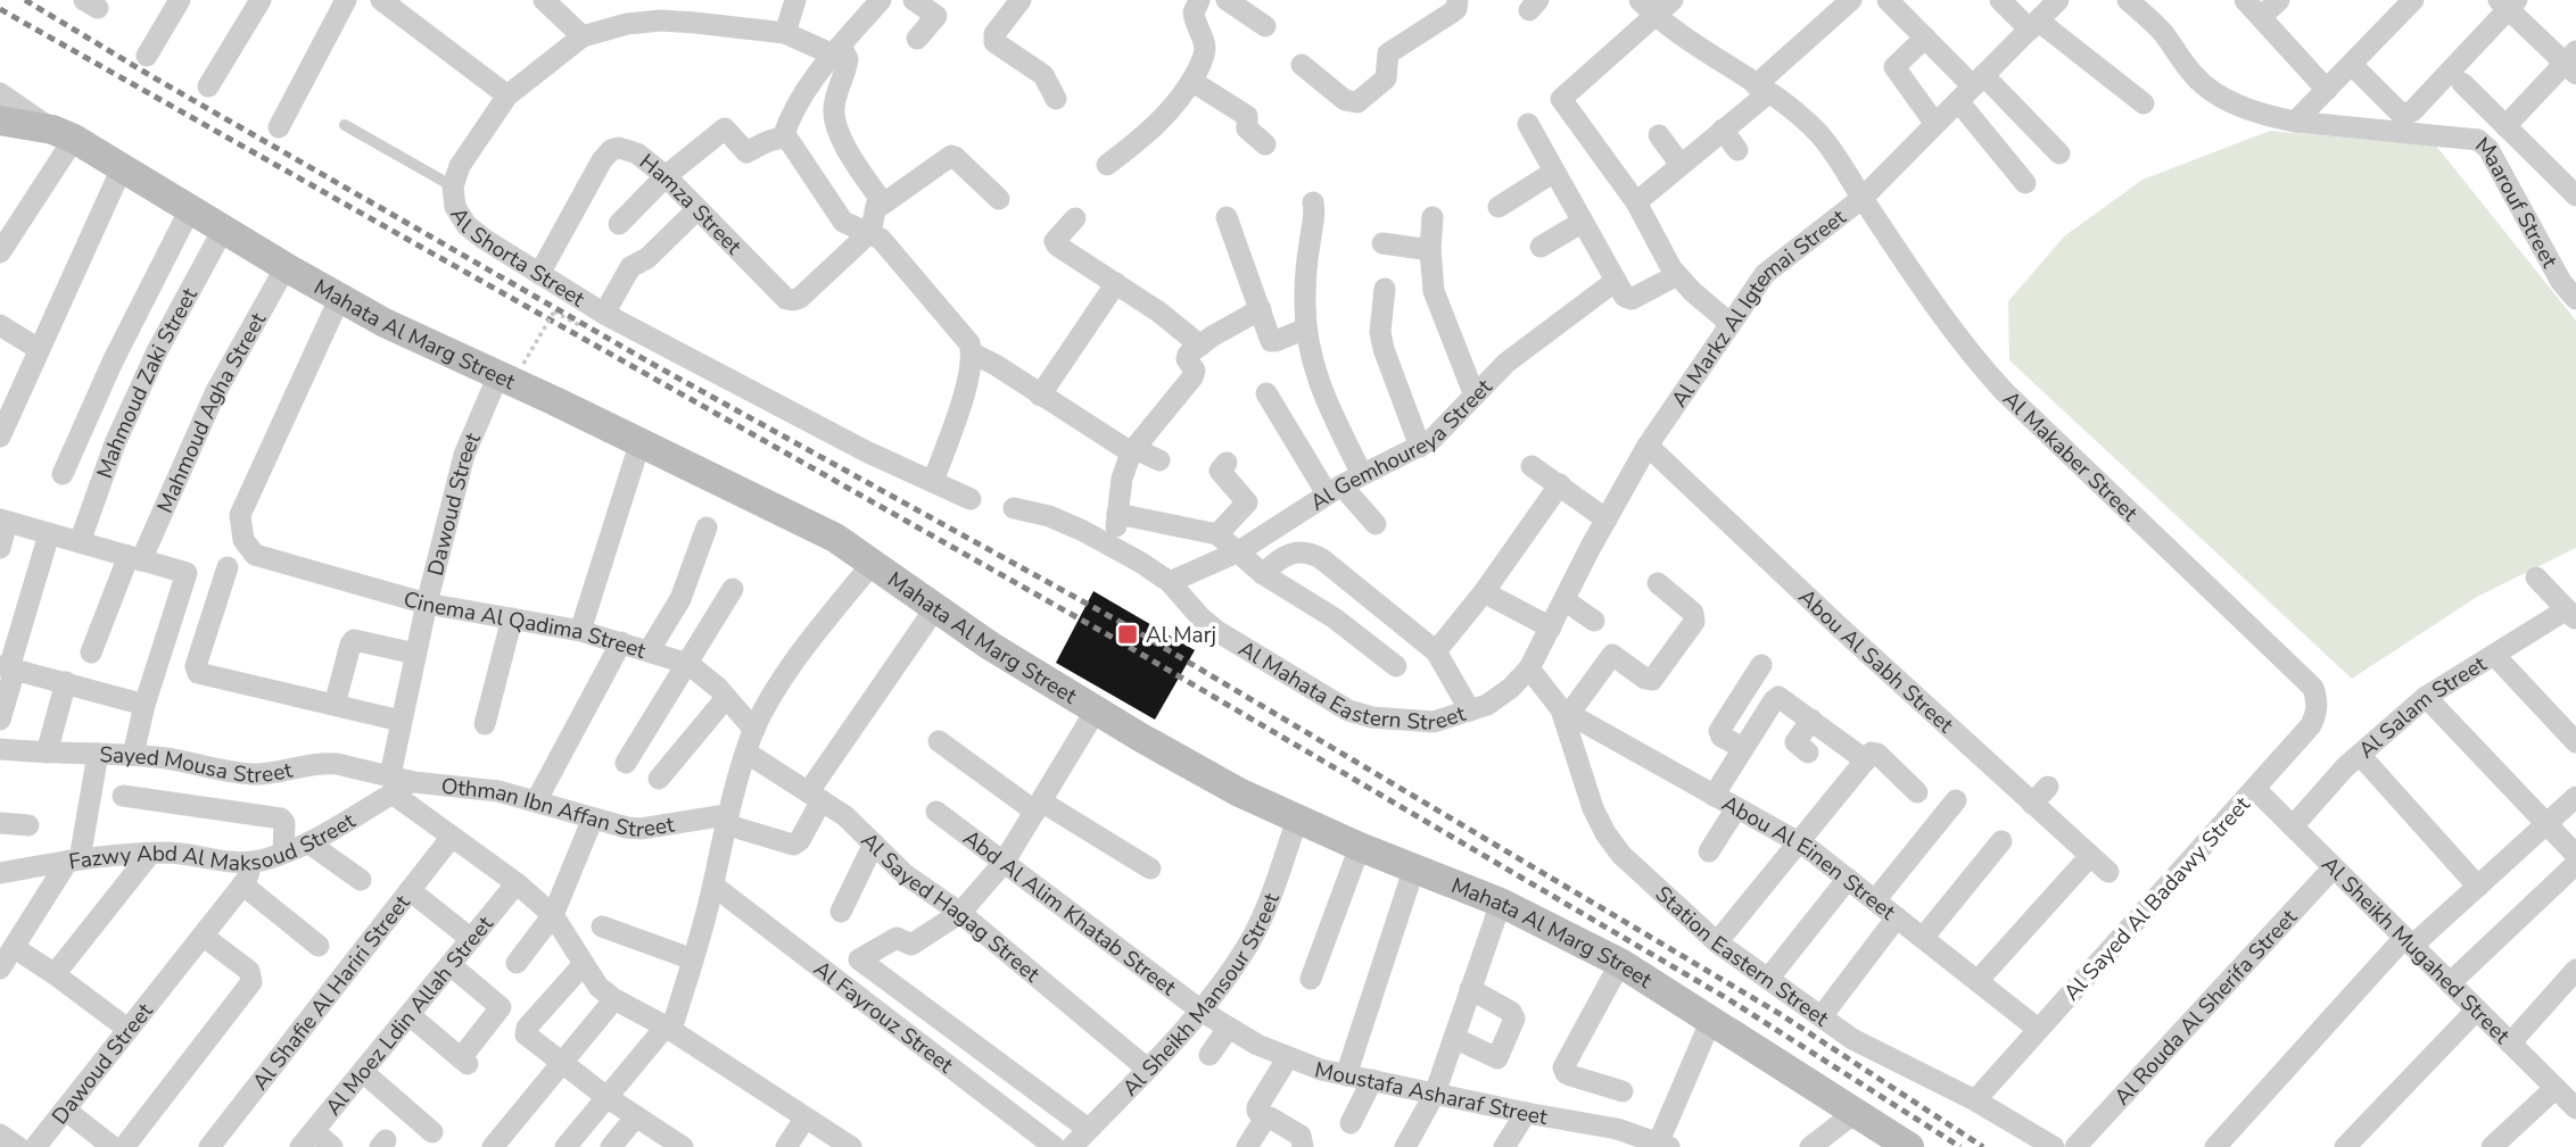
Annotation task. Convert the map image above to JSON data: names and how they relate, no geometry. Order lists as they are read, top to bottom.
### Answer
{
  "streets": {
    "main road": ["Mahata Al Marg Street"],
    "street": [
      "Hamza Street",
      "Maarouf Street",
      "Al Shorta Street",
      "Al Markz Al Igtemai Street",
      "Mahmoud Zaki Street",
      "Mahmoud Agha Street",
      "Al Gemhoureya Street",
      "Al Makaber Street",
      "Dawoud Street",
      "Cinema Al Qadima Street",
      "Abou Al Sabh Street",
      "Al Mahata Eastern Street",
      "Al Salam Street",
      "Sayed Mousa Street",
      "Othman Ibn Affan Street",
      "Fazwy Abd Al Maksoud Street",
      "Abou Al Einen Street",
      "Al Sayed Al Badawy Street",
      "Al Sayed Hagag Street",
      "Abd Al Alim Khatab Street",
      "Al Sheikh Mugahed Street",
      "Station Eastern Street",
      "Al Shafie Al Hariri Street",
      "Al Sheikh Mansour Street",
      "Al Rouda Al Sherifa Street",
      "Al Moez Ldin Allah Street",
      "Al Fayrouz Street",
      "Moustafa Asharaf Street"
    ]
  },
  "crossings": [
    ["Hamza Street", "Al Shorta Street"],
    ["Al Markz Al Igtemai Street", "Al Makaber Street"],
    ["Al Markz Al Igtemai Street", "Abou Al Sabh Street"],
    ["Al Markz Al Igtemai Street", "Al Mahata Eastern Street"],
    ["Al Markz Al Igtemai Street", "Station Eastern Street"],
    ["Mahata Al Marg Street", "Mahmoud Zaki Street"],
    ["Mahata Al Marg Street", "Mahmoud Agha Street"],
    ["Mahata Al Marg Street", "Dawoud Street"],
    ["Mahata Al Marg Street", "Cinema Al Qadima Street"],
    ["Mahata Al Marg Street", "Al Sheikh Mansour Street"],
    ["Al Gemhoureya Street", "Al Mahata Eastern Street"],
    ["Al Makaber Street", "Al Sayed Al Badawy Street"],
    ["Dawoud Street", "Cinema Al Qadima Street"],
    ["Dawoud Street", "Sayed Mousa Street"],
    ["Dawoud Street", "Othman Ibn Affan Street"],
    ["Dawoud Street", "Fazwy Abd Al Maksoud Street"],
    ["Al Mahata Eastern Street", "Station Eastern Street"],
    ["Al Salam Street", "Al Sheikh Mugahed Street"],
    ["Sayed Mousa Street", "Othman Ibn Affan Street"],
    ["Sayed Mousa Street", "Fazwy Abd Al Maksoud Street"],
    ["Othman Ibn Affan Street", "Fazwy Abd Al Maksoud Street"],
    ["Abou Al Einen Street", "Al Sayed Al Badawy Street"],
    ["Abou Al Einen Street", "Station Eastern Street"],
    ["Al Sayed Al Badawy Street", "Al Sheikh Mugahed Street"],
    ["Al Sayed Al Badawy Street", "Station Eastern Street"],
    ["Al Sayed Hagag Street", "Al Sheikh Mansour Street"],
    ["Abd Al Alim Khatab Street", "Al Sheikh Mansour Street"],
    ["Abd Al Alim Khatab Street", "Moustafa Asharaf Street"],
    ["Al Sheikh Mugahed Street", "Al Rouda Al Sherifa Street"],
    ["Al Sheikh Mansour Street", "Moustafa Asharaf Street"]
  ],
  "places": {
    "transit": ["Al Marj"]
  }
}
